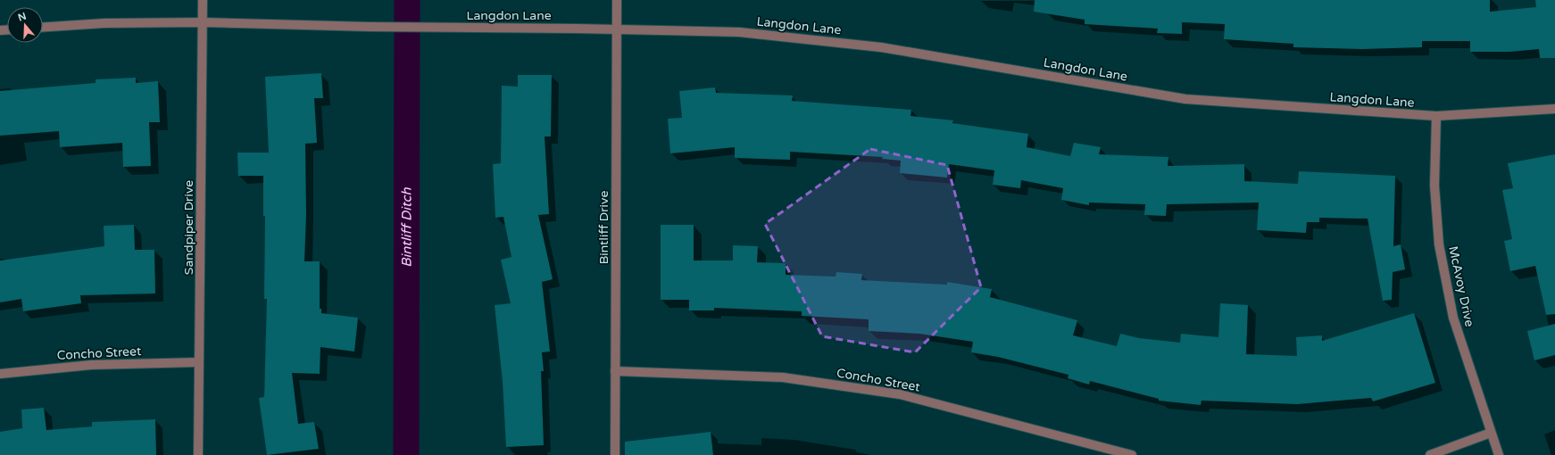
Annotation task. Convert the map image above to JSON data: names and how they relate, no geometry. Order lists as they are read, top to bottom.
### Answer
{
  "streets": {
    "street": [
      "Langdon Lane",
      "Sandpiper Drive",
      "Bintliff Drive",
      "McAvoy Drive",
      "Concho Street"
    ]
  },
  "crossings": [
    ["Langdon Lane", "Sandpiper Drive"],
    ["Langdon Lane", "Bintliff Drive"],
    ["Langdon Lane", "McAvoy Drive"],
    ["Sandpiper Drive", "Concho Street"],
    ["Bintliff Drive", "Concho Street"]
  ],
  "water": ["Bintliff Ditch"],
  "north": "top"
}
